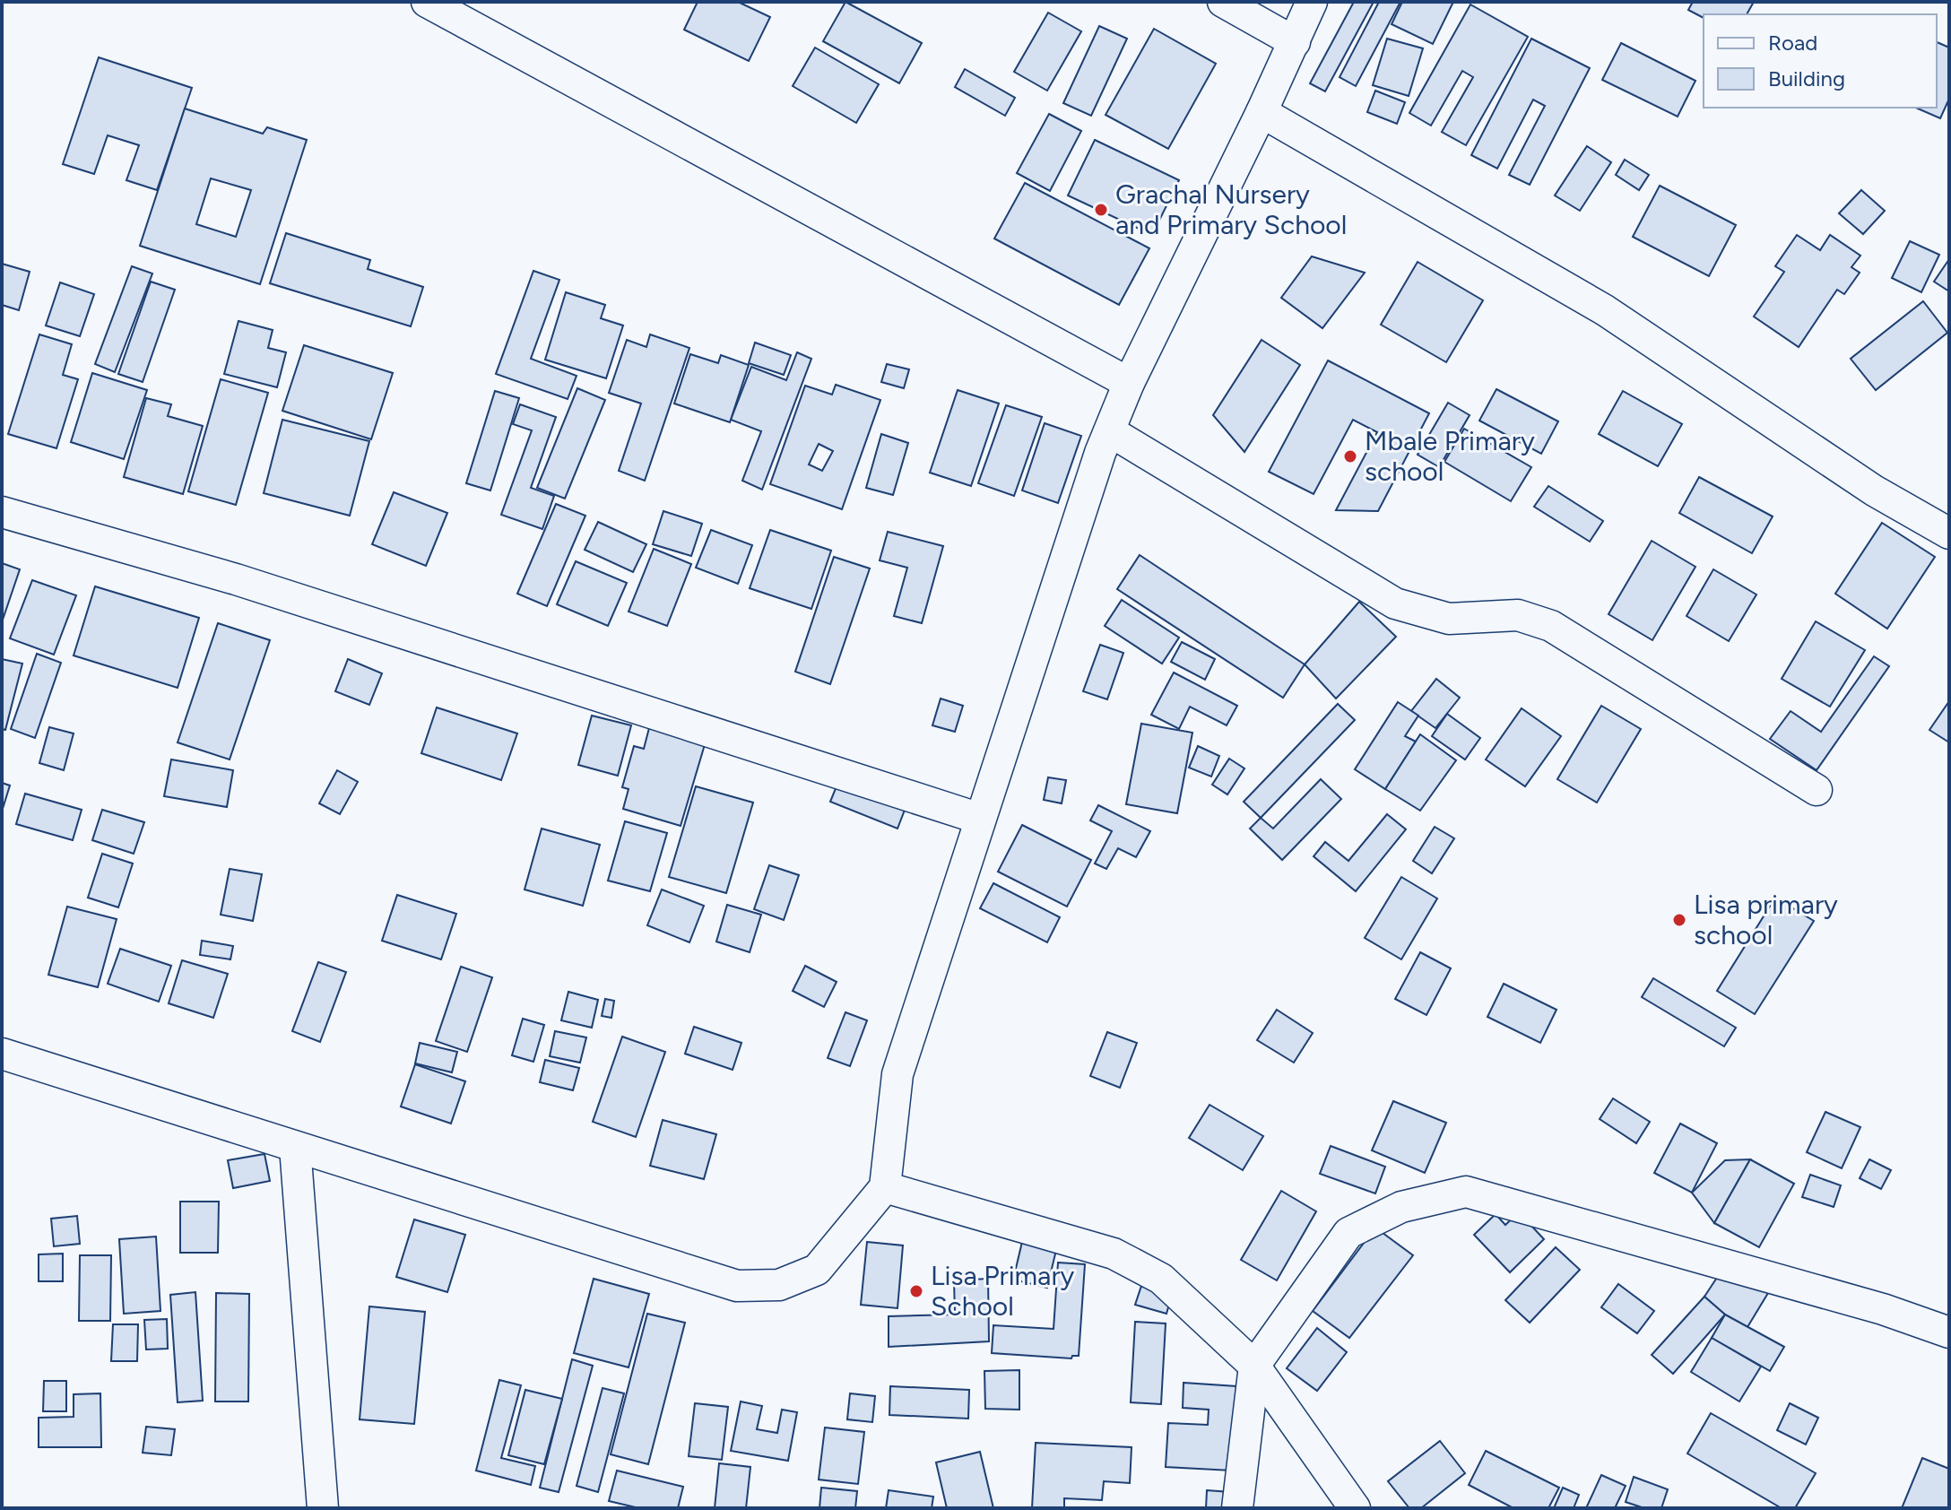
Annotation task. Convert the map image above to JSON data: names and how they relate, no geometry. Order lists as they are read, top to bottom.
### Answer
{
  "places": [
    "Grachal Nursery and Primary School",
    "Mbale Primary school",
    "Lisa primary school",
    "Lisa Primary School"
  ],
  "legend": ["Road", "Building"]
}
